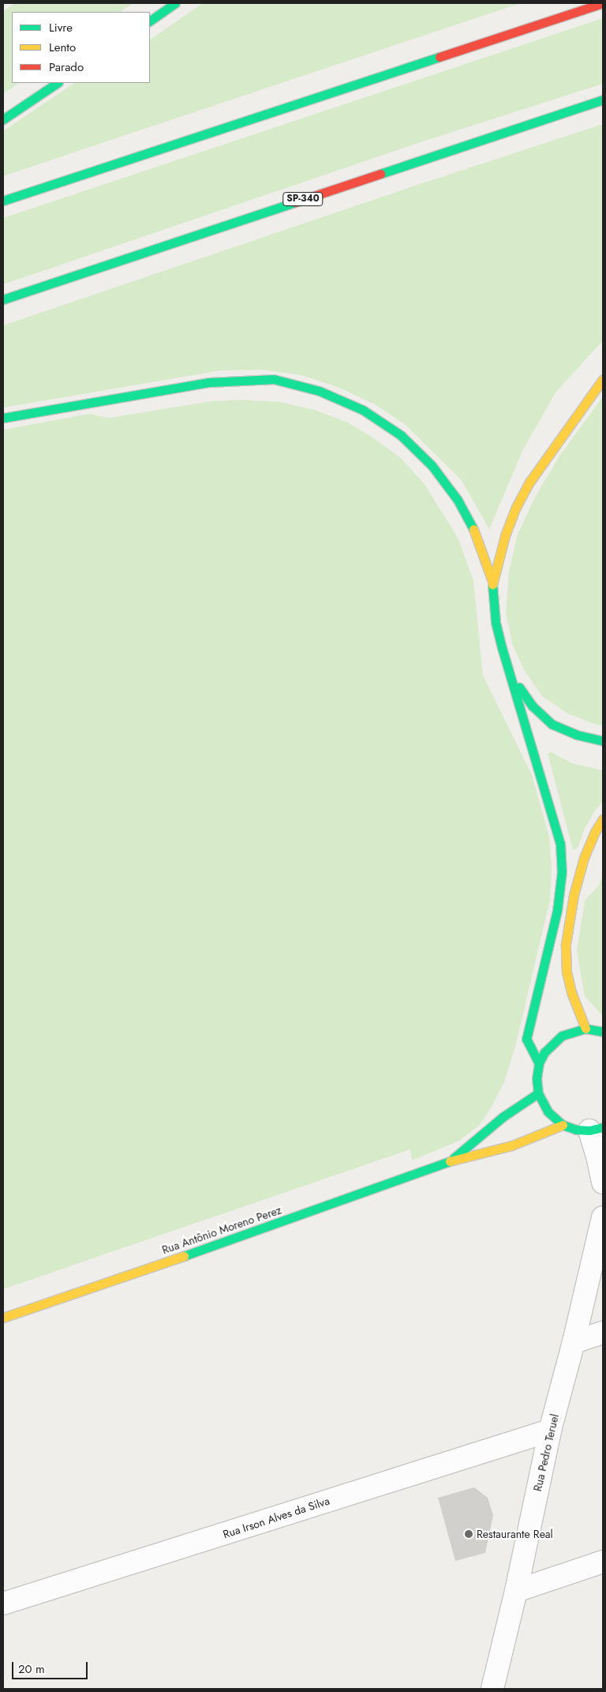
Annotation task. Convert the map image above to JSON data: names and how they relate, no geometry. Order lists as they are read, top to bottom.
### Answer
{
  "streets": {
    "main road": ["SP-340", "Rua Antônio Moreno Perez"],
    "street": ["Rua Pedro Teruel", "Rua Irson Alves da Silva"]
  },
  "crossings": [
    ["Rua Pedro Teruel", "Rua Irson Alves da Silva"]
  ],
  "places": ["Restaurante Real"],
  "legend": ["Livre", "Lento", "Parado"],
  "scale_bar": "20 m"
}
